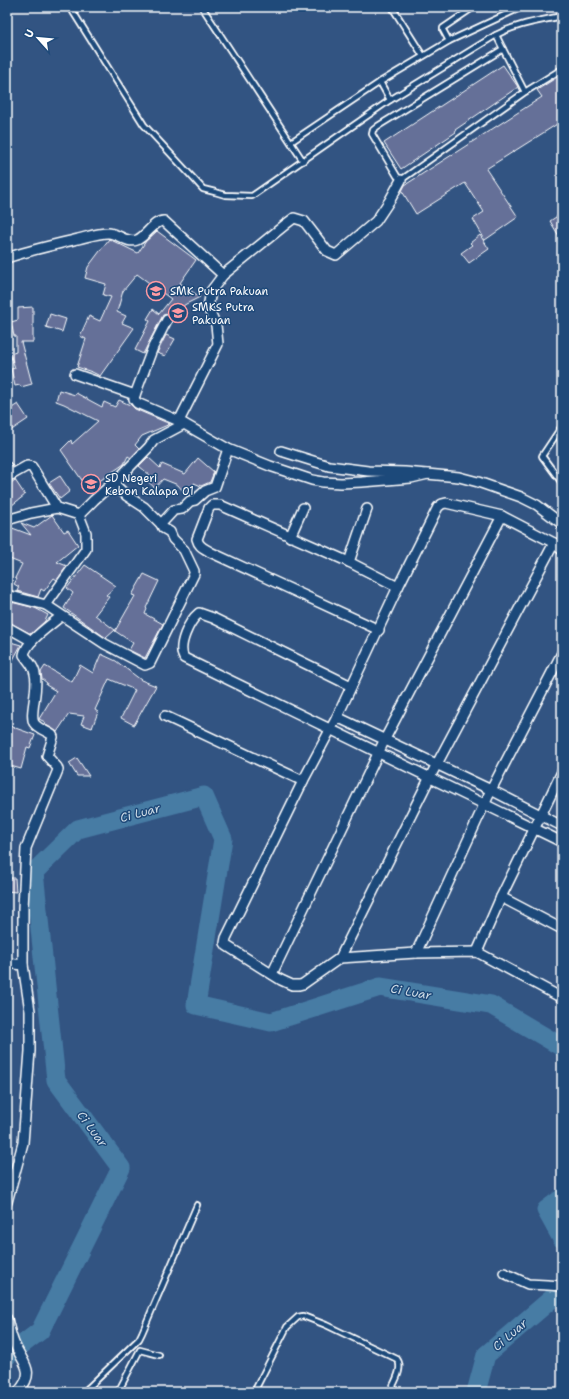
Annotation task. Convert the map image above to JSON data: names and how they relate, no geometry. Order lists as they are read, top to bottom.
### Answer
{
  "water": ["Ci Luar"],
  "places": {
    "school or university": ["SMK Putra Pakuan", "SMKS Putra Pakuan", "SD Negeri Kebon Kalapa 01"]
  },
  "north": "top left"
}
